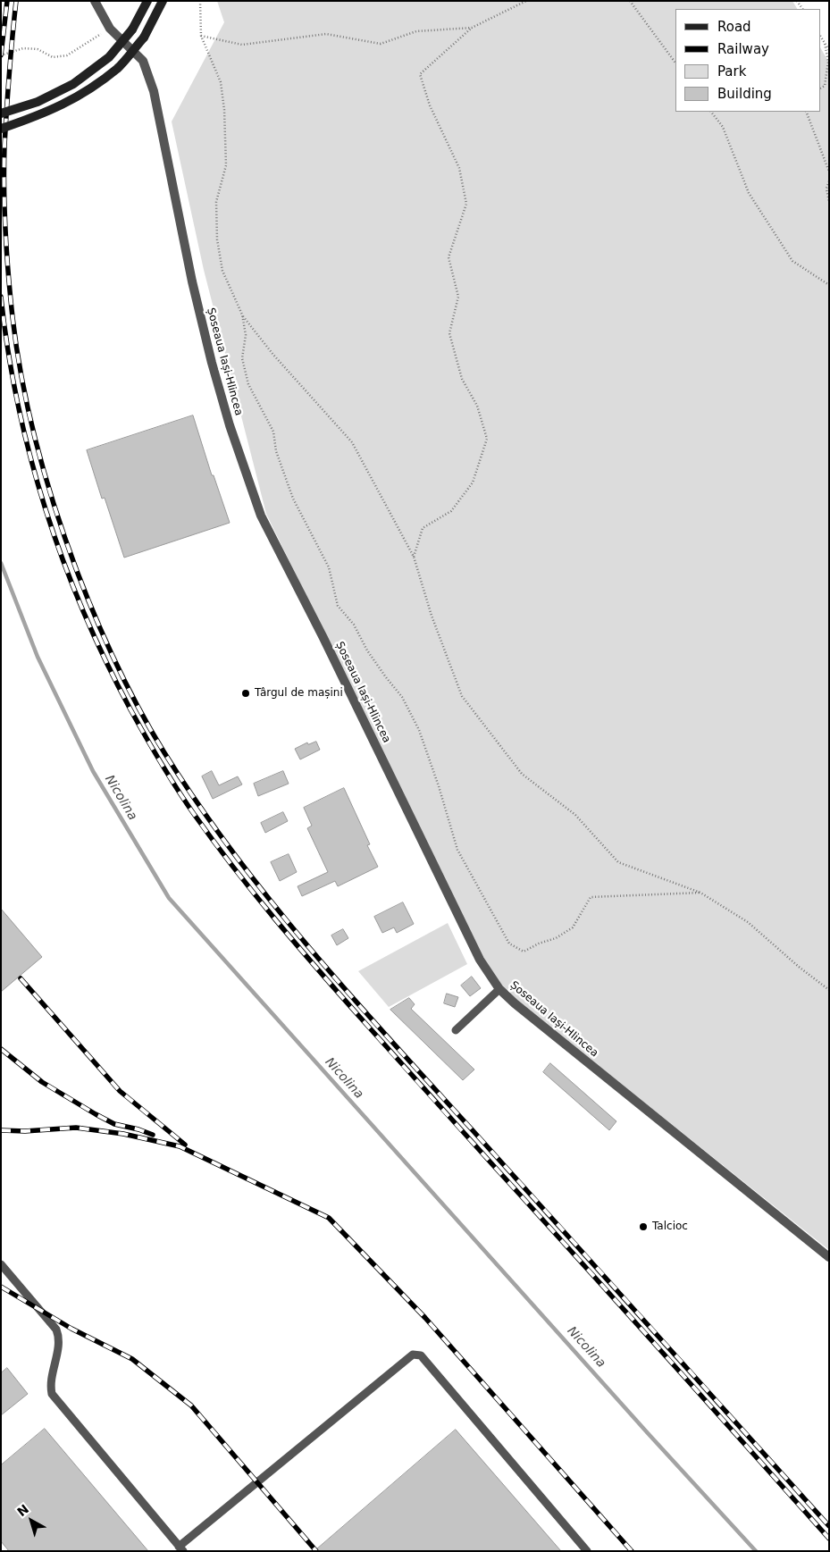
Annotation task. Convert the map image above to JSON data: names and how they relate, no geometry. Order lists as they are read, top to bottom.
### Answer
{
  "streets": {
    "street": ["Șoseaua Iași-Hlincea"]
  },
  "water": ["Nicolina"],
  "places": ["Târgul de mașini", "Talcioc"],
  "legend": [
    "Road",
    "Railway",
    "Park",
    "Building"
  ],
  "north": "top left"
}
